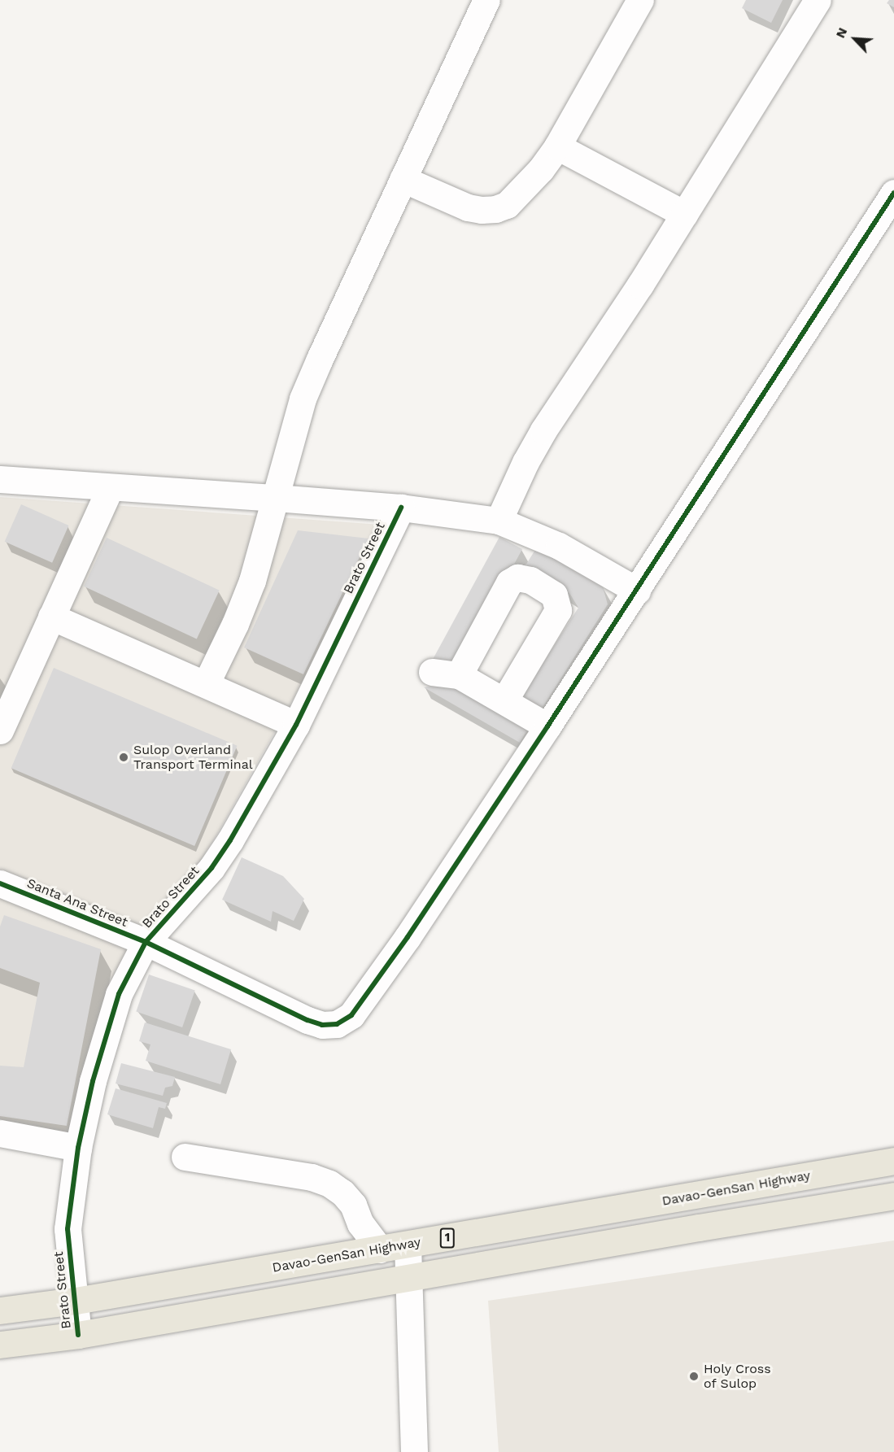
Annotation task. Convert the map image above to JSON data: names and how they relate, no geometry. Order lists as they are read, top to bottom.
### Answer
{
  "streets": {
    "highway": ["Davao-GenSan Highway", "1"],
    "street": ["Brato Street", "Santa Ana Street"]
  },
  "crossings": [
    ["Brato Street", "Santa Ana Street"],
    ["Brato Street", "Davao-GenSan Highway"]
  ],
  "places": ["Sulop Overland Transport Terminal", "Holy Cross of Sulop"],
  "north": "top left"
}
